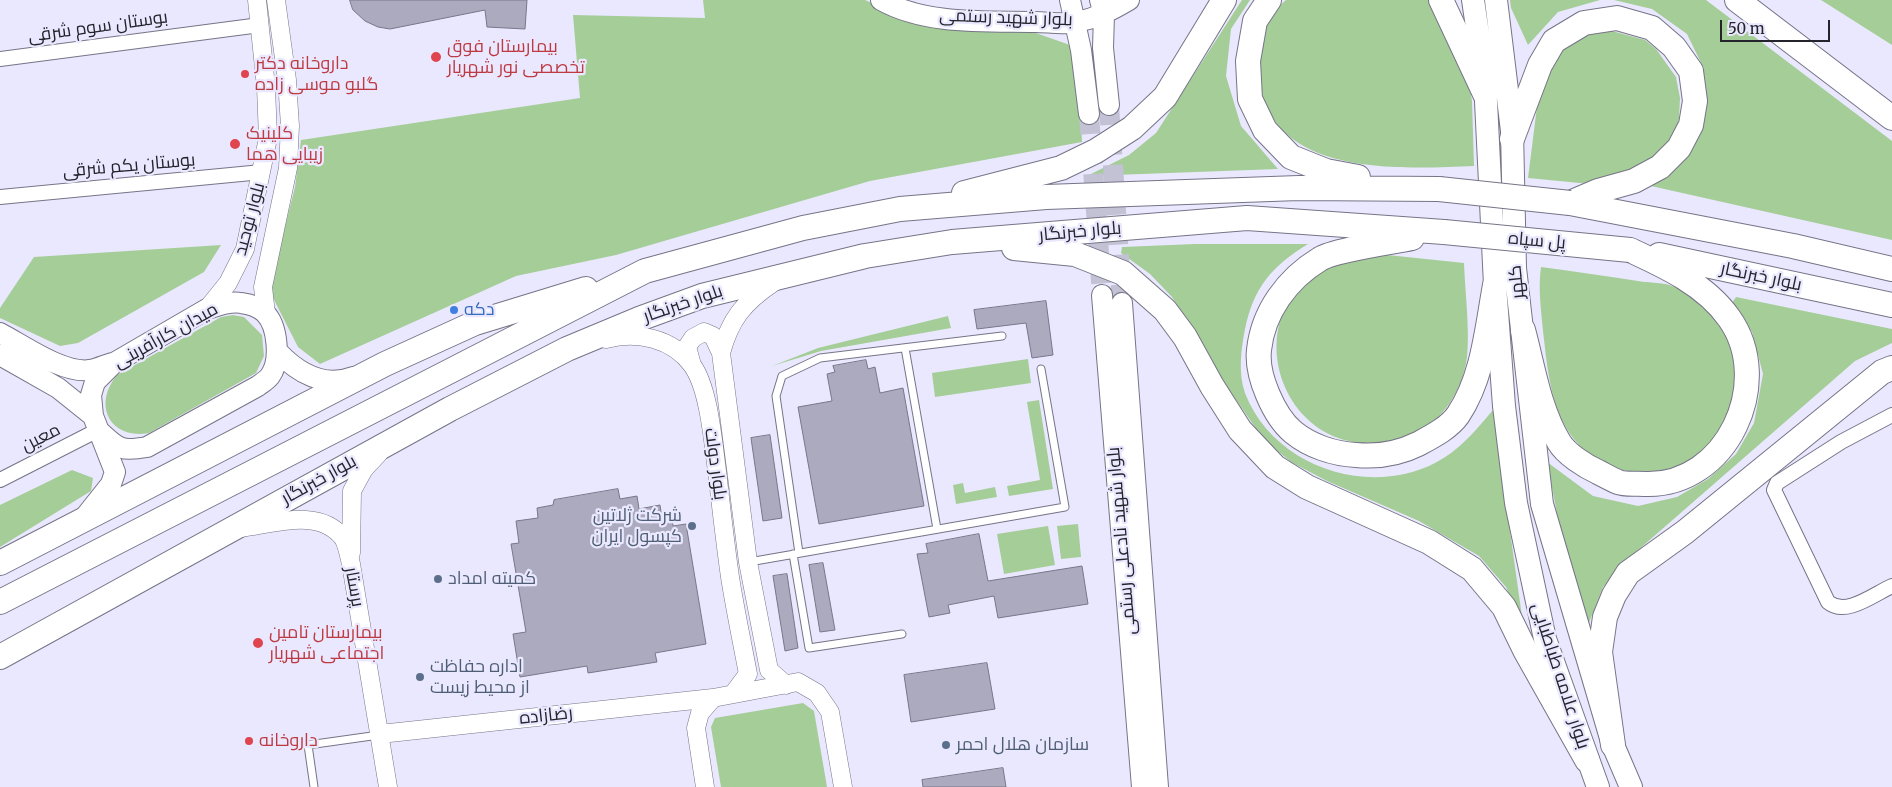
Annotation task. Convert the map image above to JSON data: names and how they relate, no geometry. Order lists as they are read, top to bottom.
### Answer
{
  "streets": {
    "highway": ["بلوار خبرنگار", "پل سپاه"],
    "main road": [
      "بلوار شهید رستمی",
      "کلهر",
      "میدان کارآفرینی",
      "بلوار شهید نادعلی رستمی",
      "بلوار علامه طباطبایی"
    ],
    "street": [
      "بوستان سوم شرقی",
      "بوستان یکم شرقی",
      "بلوار توحید",
      "معین",
      "بلوار دولت",
      "پرستار",
      "رضازاده"
    ]
  },
  "crossings": [
    ["بوستان سوم شرقی", "بلوار توحید"],
    ["بوستان یکم شرقی", "بلوار توحید"],
    ["بلوار توحید", "میدان کارآفرینی"],
    ["بلوار خبرنگار", "پل سپاه"],
    ["بلوار خبرنگار", "بلوار دولت"],
    ["بلوار خبرنگار", "پرستار"],
    ["کلهر", "بلوار علامه طباطبایی"],
    ["میدان کارآفرینی", "معین"],
    ["بلوار دولت", "رضازاده"],
    ["پرستار", "رضازاده"]
  ],
  "places": [
    "بیمارستان فوق تخصصی نور شهریار",
    "داروخانه دکتر گلبو موسی زاده",
    "کلینیک زیبایی هما",
    "دکه",
    "شرکت ژلاتین کپسول ایران",
    "کمیته امداد",
    "بیمارستان تامین اجتماعی شهریار",
    "اداره حفاظت از محیط زیست",
    "داروخانه",
    "سازمان هلال احمر"
  ],
  "scale_bar": "50 m"
}
